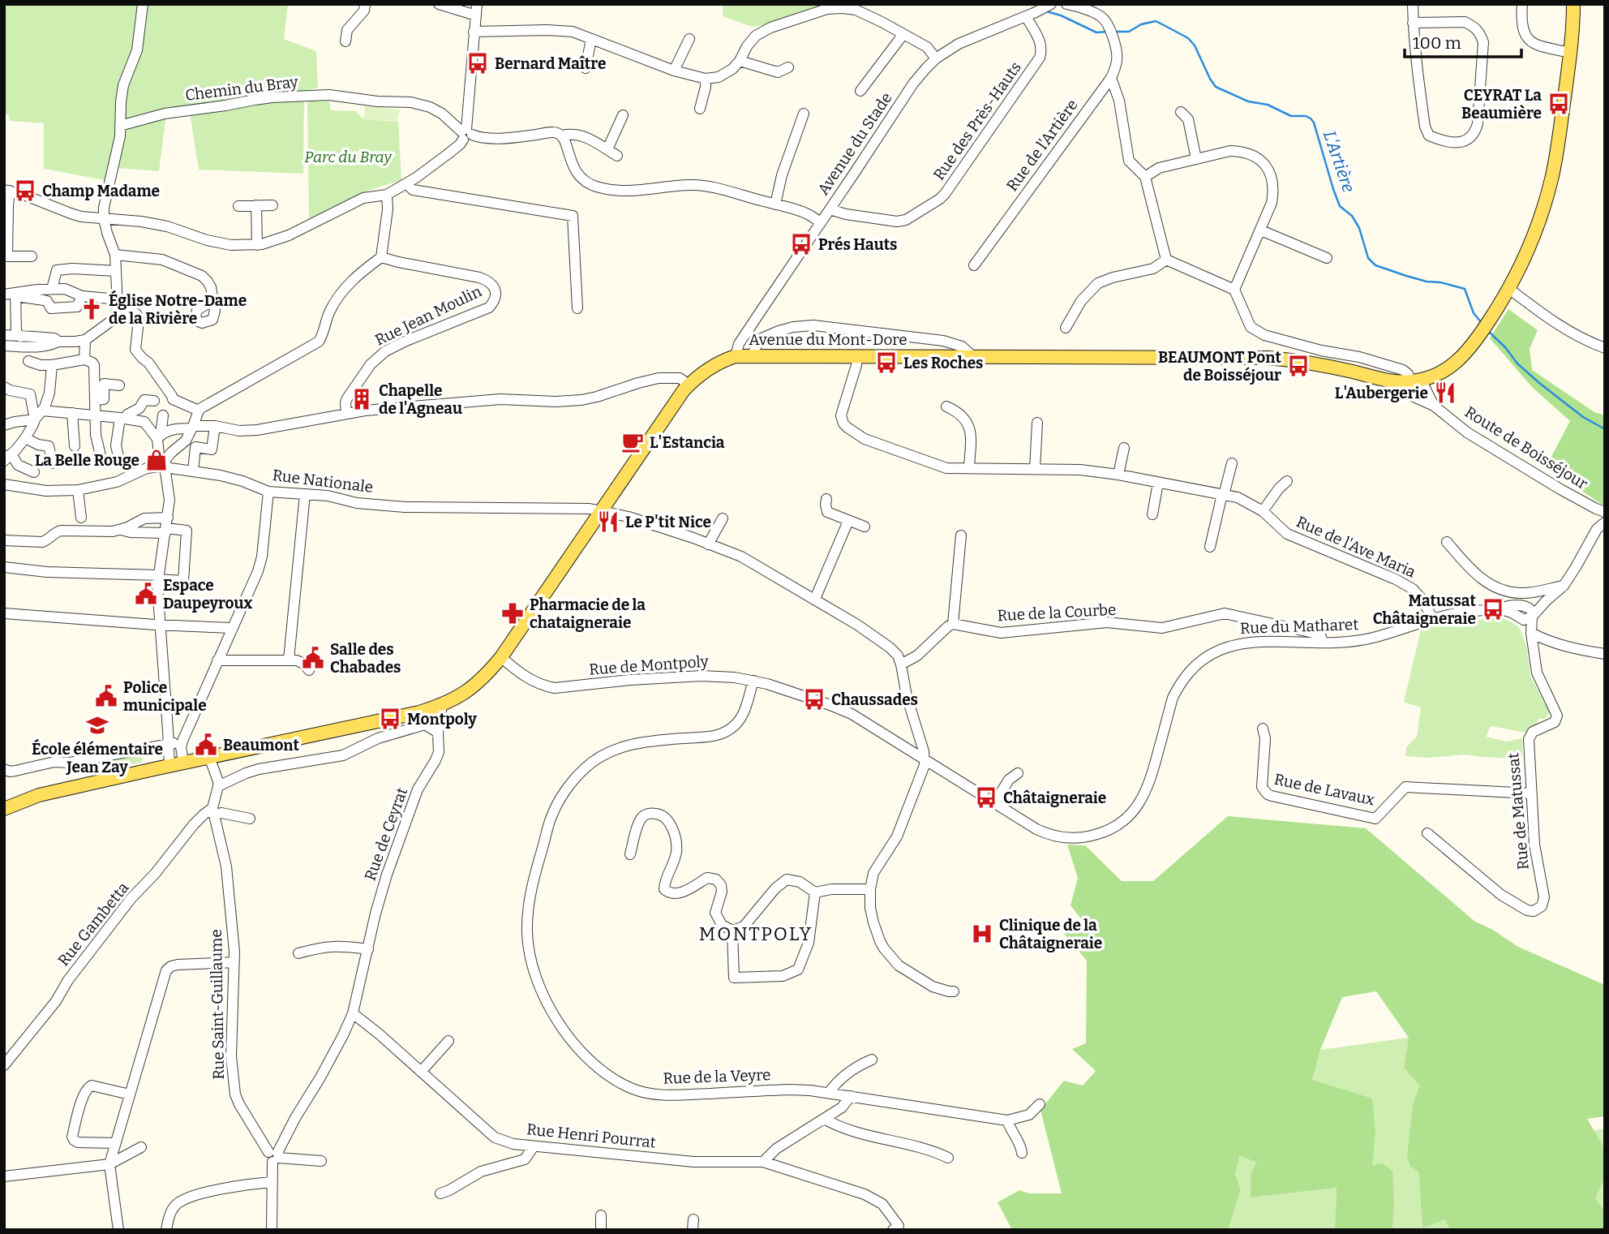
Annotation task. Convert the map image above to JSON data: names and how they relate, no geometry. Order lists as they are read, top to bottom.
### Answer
{
  "streets": {
    "main road": ["Avenue du Mont-Dore"],
    "street": [
      "Chemin du Bray",
      "Rue des Près-Hauts",
      "Avenue du Stade",
      "Rue de l'Artière",
      "Rue Jean Moulin",
      "Route de Boisséjour",
      "Rue Nationale",
      "Rue de l'Ave Maria",
      "Rue de la Courbe",
      "Rue du Matharet",
      "Rue de Montpoly",
      "Rue de Lavaux",
      "Rue de Matussat",
      "Rue de Ceyrat",
      "Rue Gambetta",
      "Rue Saint-Guillaume",
      "Rue de la Veyre",
      "Rue Henri Pourrat"
    ]
  },
  "crossings": [
    ["Rue des Près-Hauts", "Avenue du Stade"],
    ["Avenue du Stade", "Avenue du Mont-Dore"],
    ["Avenue du Mont-Dore", "Route de Boisséjour"],
    ["Avenue du Mont-Dore", "Rue Nationale"],
    ["Avenue du Mont-Dore", "Rue de l'Ave Maria"],
    ["Avenue du Mont-Dore", "Rue de Montpoly"],
    ["Avenue du Mont-Dore", "Rue de Ceyrat"],
    ["Route de Boisséjour", "Rue du Matharet"],
    ["Rue de l'Ave Maria", "Rue du Matharet"],
    ["Rue de la Courbe", "Rue du Matharet"],
    ["Rue du Matharet", "Rue de Montpoly"],
    ["Rue de Montpoly", "Rue de la Veyre"],
    ["Rue de Lavaux", "Rue de Matussat"],
    ["Rue de Ceyrat", "Rue Saint-Guillaume"],
    ["Rue de Ceyrat", "Rue Henri Pourrat"],
    ["Rue Gambetta", "Rue Saint-Guillaume"]
  ],
  "districts": ["MONTPOLY"],
  "water": ["L'Artière"],
  "parks": ["Parc du Bray"],
  "places": {
    "bus stop": [
      "Bernard Maître",
      "CEYRAT La Beaumière",
      "Champ Madame",
      "Prés Hauts",
      "Les Roches",
      "BEAUMONT Pont de Boisséjour",
      "Matussat Châtaigneraie",
      "Chaussades",
      "Montpoly",
      "Châtaigneraie"
    ],
    "church": ["Église Notre-Dame de la Rivière"],
    "restaurant": ["L'Aubergerie", "Le P'tit Nice"],
    "building": ["Chapelle de l'Agneau"],
    "cafe": ["L'Estancia"],
    "shop": ["La Belle Rouge"],
    "public building": [
      "Espace Daupeyroux",
      "Salle des Chabades",
      "Police municipale",
      "Beaumont"
    ],
    "pharmacy": ["Pharmacie de la chataigneraie"],
    "school or university": ["École élémentaire Jean Zay"],
    "hospital": ["Clinique de la Châtaigneraie"]
  },
  "scale_bar": "100 m"
}
